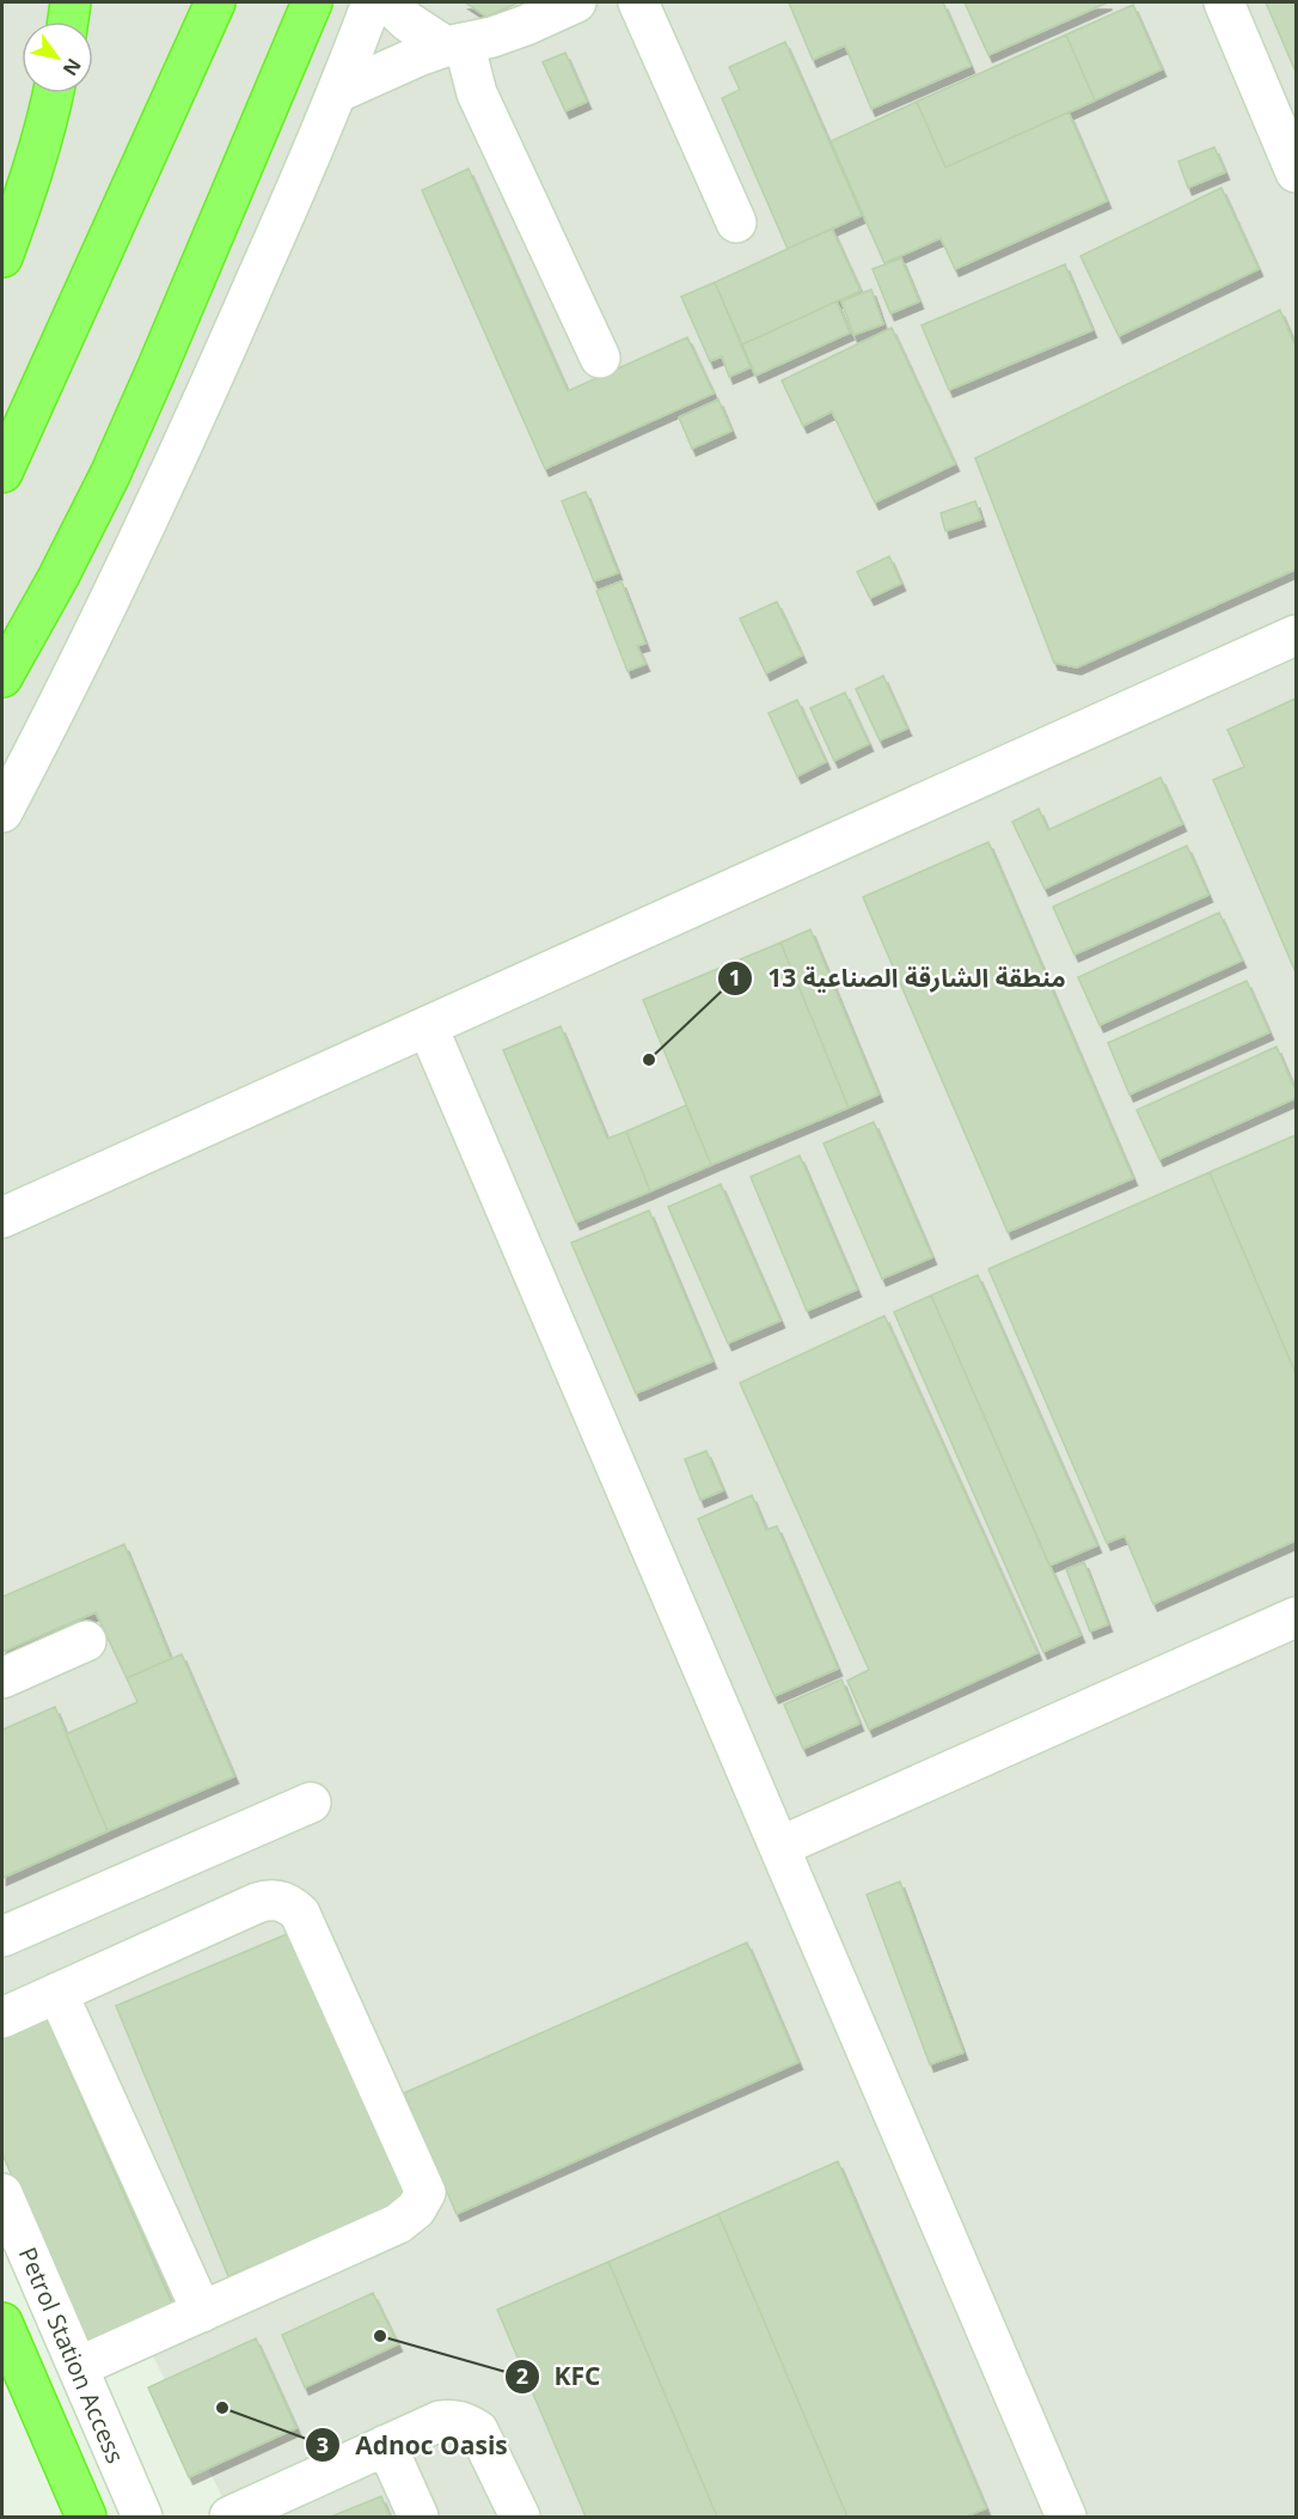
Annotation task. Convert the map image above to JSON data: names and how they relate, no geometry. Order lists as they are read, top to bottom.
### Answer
{
  "streets": {
    "street": ["Petrol Station Access"]
  },
  "places": ["منطقة الشارقة الصناعية 13", "KFC", "Adnoc Oasis"],
  "north": "bottom right"
}
